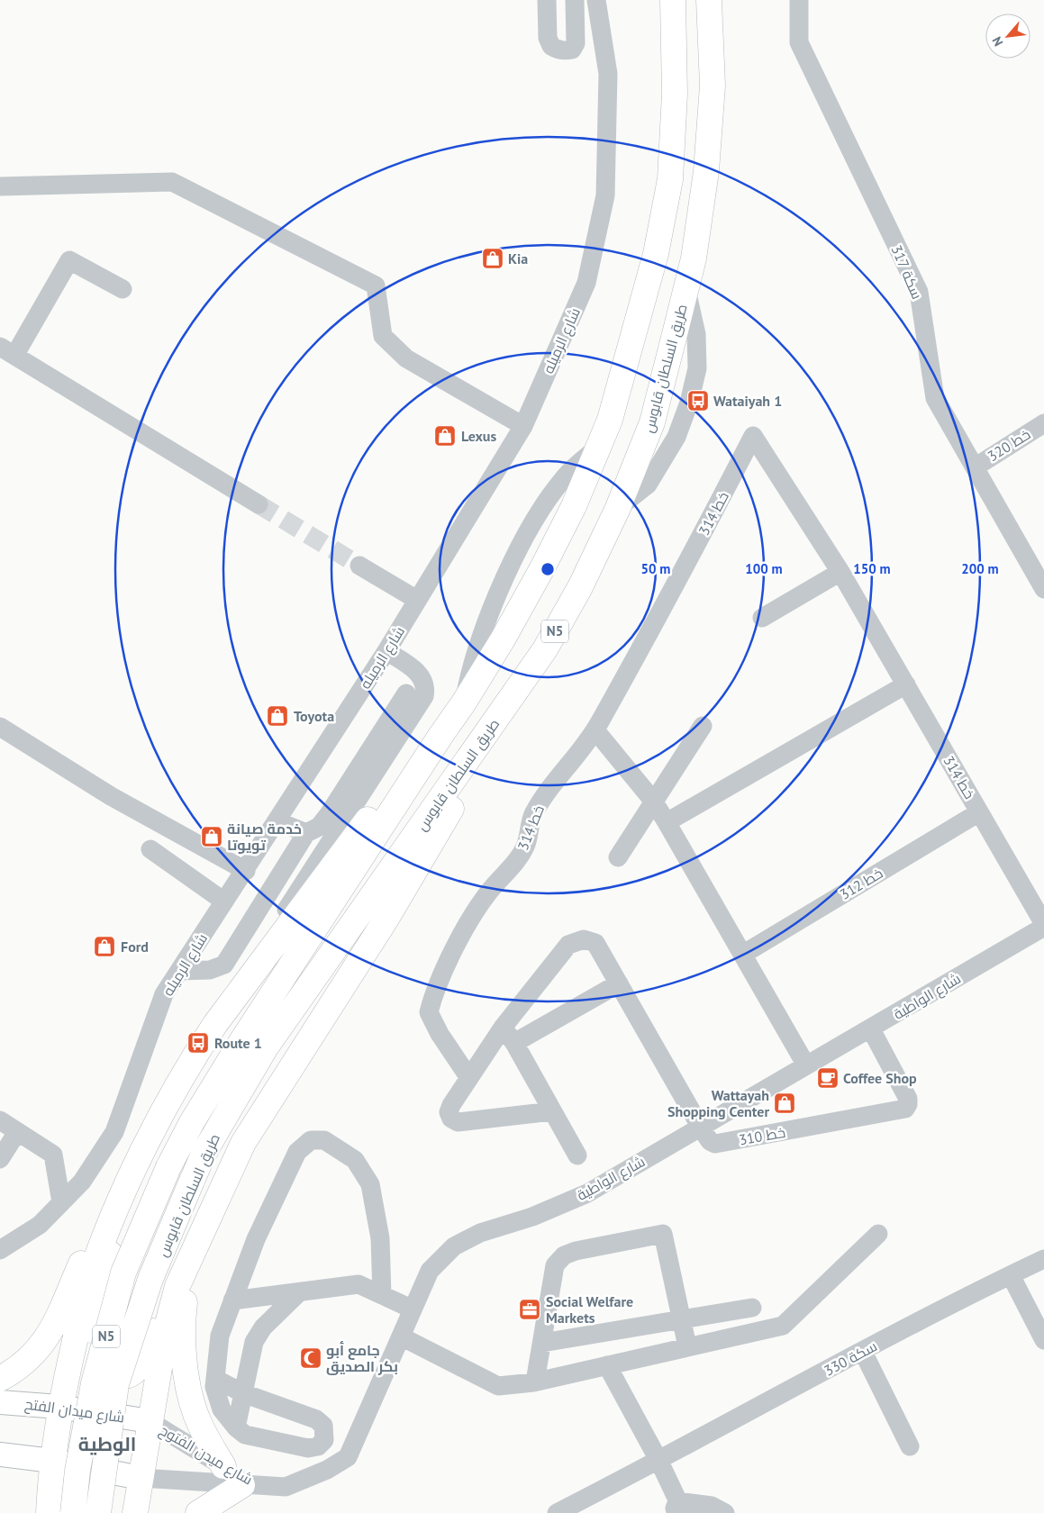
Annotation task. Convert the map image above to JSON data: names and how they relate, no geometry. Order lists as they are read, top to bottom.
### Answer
{
  "streets": {
    "highway": ["طريق السلطان قابوس", "N5"],
    "main road": ["شارع ميدان الفتح"],
    "street": [
      "سكة 317",
      "شارع الرميله",
      "خط 320",
      "خط 314",
      "خط 312",
      "شارع الواطية",
      "خط 310",
      "سكة 330",
      "شارع ميدن الفتوح"
    ]
  },
  "crossings": [
    ["سكة 317", "خط 320"],
    ["خط 314", "خط 312"],
    ["خط 314", "شارع الواطية"],
    ["شارع الواطية", "خط 310"],
    ["شارع الواطية", "شارع ميدن الفتوح"],
    ["شارع ميدان الفتح", "شارع ميدن الفتوح"]
  ],
  "districts": ["الوطية"],
  "places": {
    "shop": [
      "Kia",
      "Lexus",
      "Toyota",
      "خدمة صيانة تويوتا",
      "Ford",
      "Wattayah Shopping Center"
    ],
    "bus stop": ["Wataiyah 1", "Route 1"],
    "cafe": ["Coffee Shop"],
    "office": ["Social Welfare Markets"],
    "mosque": ["جامع أبو بكر الصديق"]
  },
  "north": "bottom left",
  "rings": [
    "50 m",
    "100 m",
    "150 m",
    "200 m"
  ]
}
